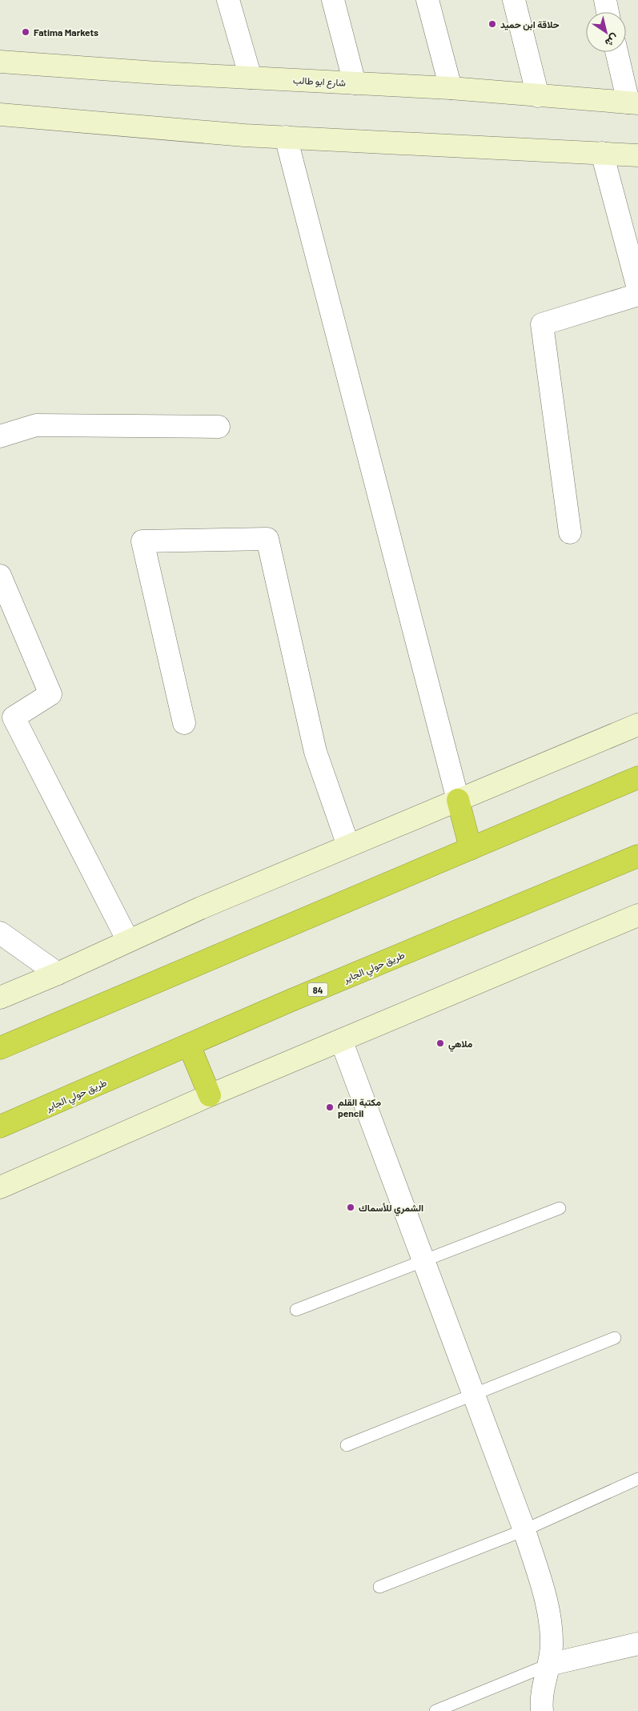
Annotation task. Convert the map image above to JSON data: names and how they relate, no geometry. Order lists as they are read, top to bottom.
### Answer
{
  "streets": {
    "highway": ["طريق حولي الجاير", "84"],
    "main road": ["شارع ابو طالب"]
  },
  "places": [
    "حلاقة ابن حميد",
    "Fatima Markets",
    "ملاهي",
    "مكتبة القلم pencil",
    "الشمري للأسماك"
  ],
  "north": "bottom right"
}
